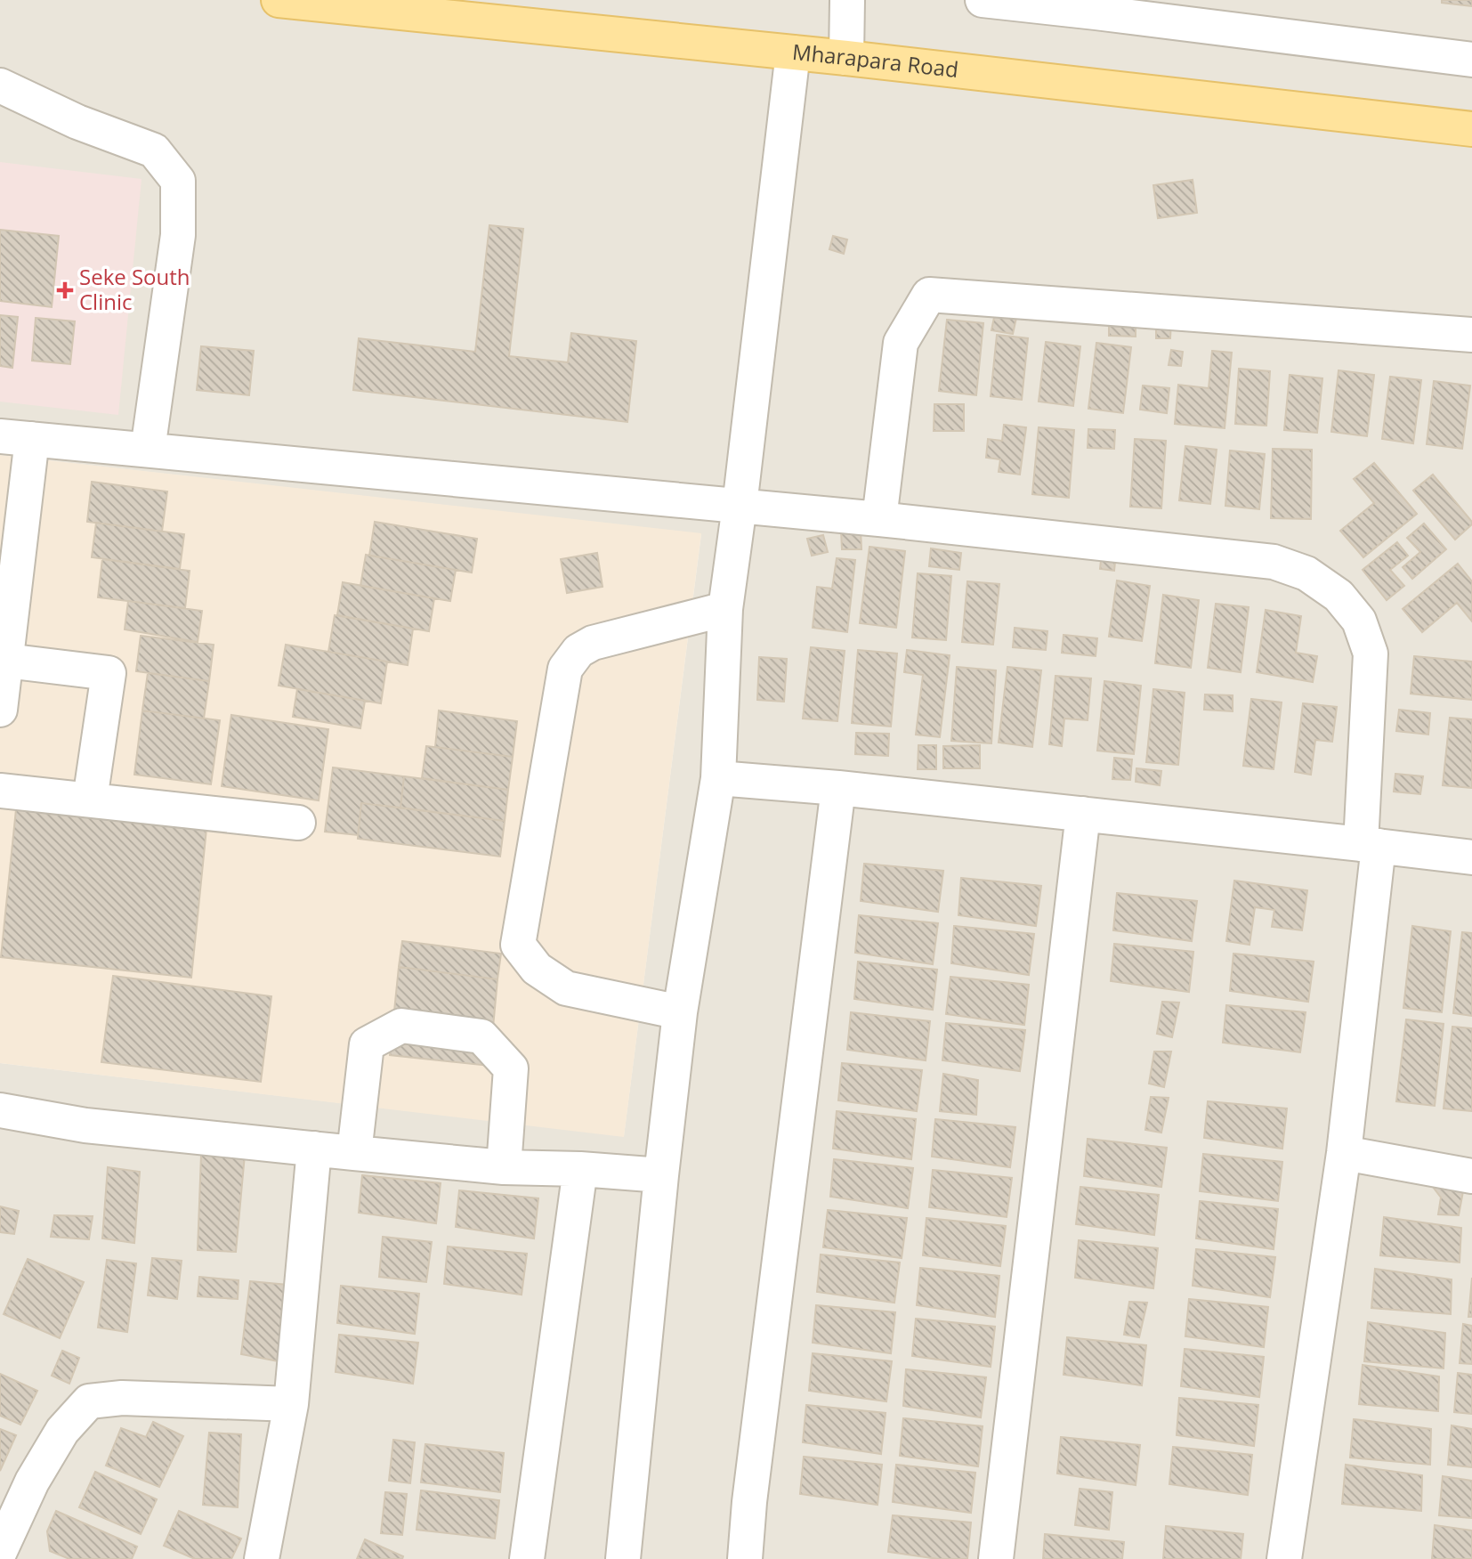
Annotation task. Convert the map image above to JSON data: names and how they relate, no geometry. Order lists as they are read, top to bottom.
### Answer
{
  "streets": {
    "main road": ["Mharapara Road"]
  },
  "places": {
    "health": ["Seke South Clinic"]
  }
}
